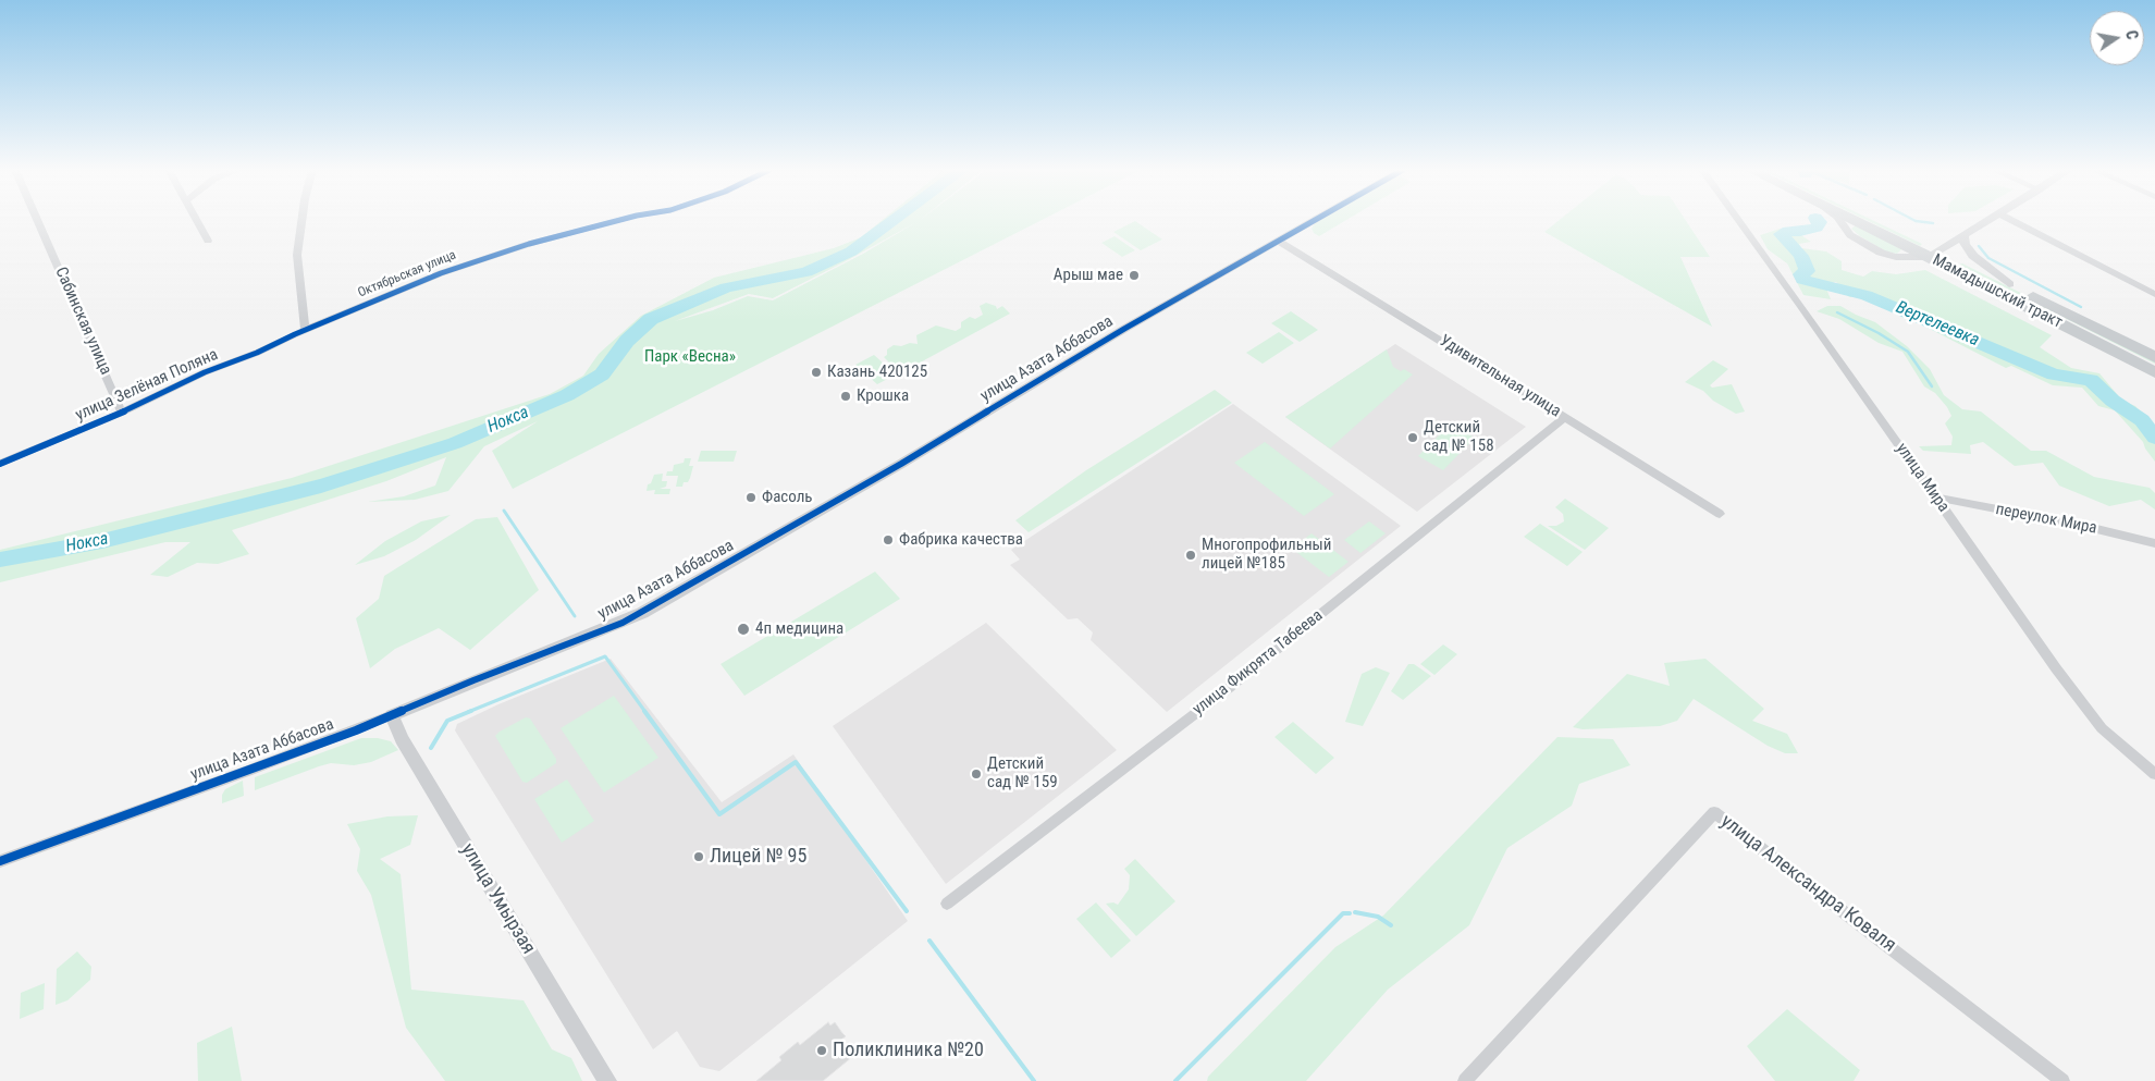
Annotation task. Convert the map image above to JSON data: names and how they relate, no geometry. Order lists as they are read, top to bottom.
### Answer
{
  "streets": {
    "main road": ["Мамадышский тракт"],
    "street": [
      "Октябрьская улица",
      "Сабинская улица",
      "улица Азата Аббасова",
      "Удивительная улица",
      "улица Зелёная Поляна",
      "улица Мира",
      "переулок Мира",
      "улица Фикрята Табеева",
      "улица Александра Коваля",
      "улица Умырзая"
    ]
  },
  "crossings": [
    ["Октябрьская улица", "улица Зелёная Поляна"],
    ["Сабинская улица", "улица Зелёная Поляна"],
    ["улица Азата Аббасова", "Удивительная улица"],
    ["улица Азата Аббасова", "улица Умырзая"],
    ["Удивительная улица", "улица Фикрята Табеева"],
    ["улица Мира", "переулок Мира"]
  ],
  "water": ["Вертелеевка", "Нокса"],
  "parks": ["Парк «Весна»"],
  "places": [
    "Арыш мае",
    "Казань 420125",
    "Крошка",
    "Детский сад № 158",
    "Фасоль",
    "Фабрика качества",
    "Многопрофильный лицей №185",
    "4п медицина",
    "Детский сад № 159",
    "Лицей № 95",
    "Поликлиника №20"
  ],
  "north": "right"
}
